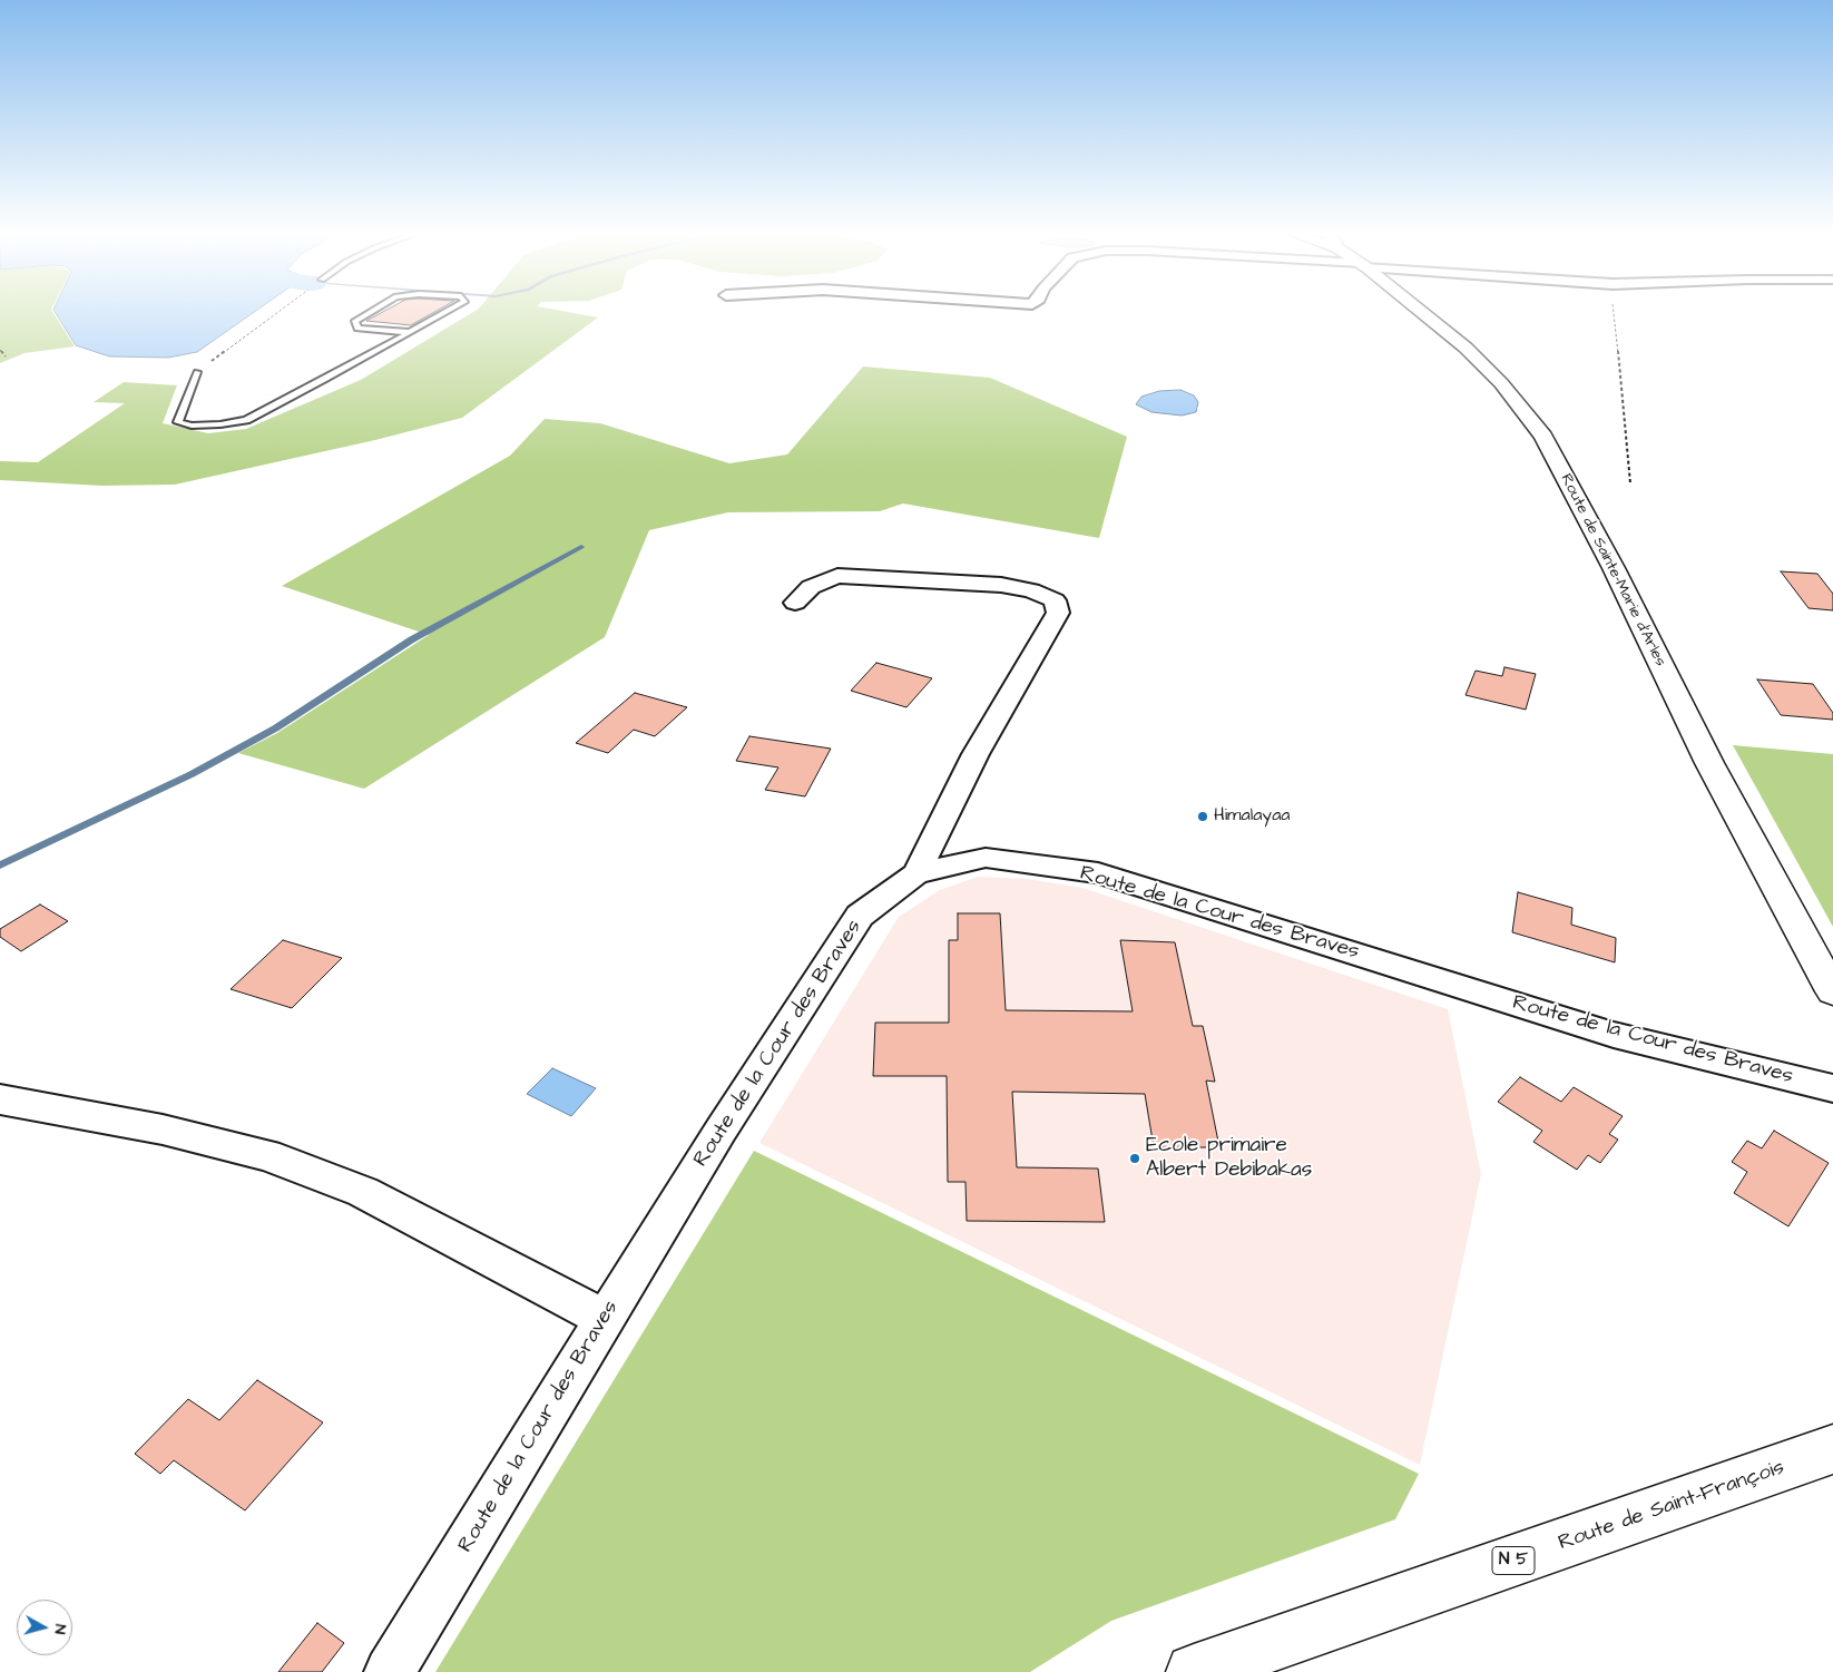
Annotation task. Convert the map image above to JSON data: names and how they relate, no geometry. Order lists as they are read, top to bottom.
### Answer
{
  "streets": {
    "main road": ["Route de Sainte-Marie d'Arles", "Route de Saint-François", "N 5"],
    "street": ["Route de la Cour des Braves"]
  },
  "places": ["Himalayaa", "Ecole primaire Albert Debibakas"],
  "north": "right"
}
